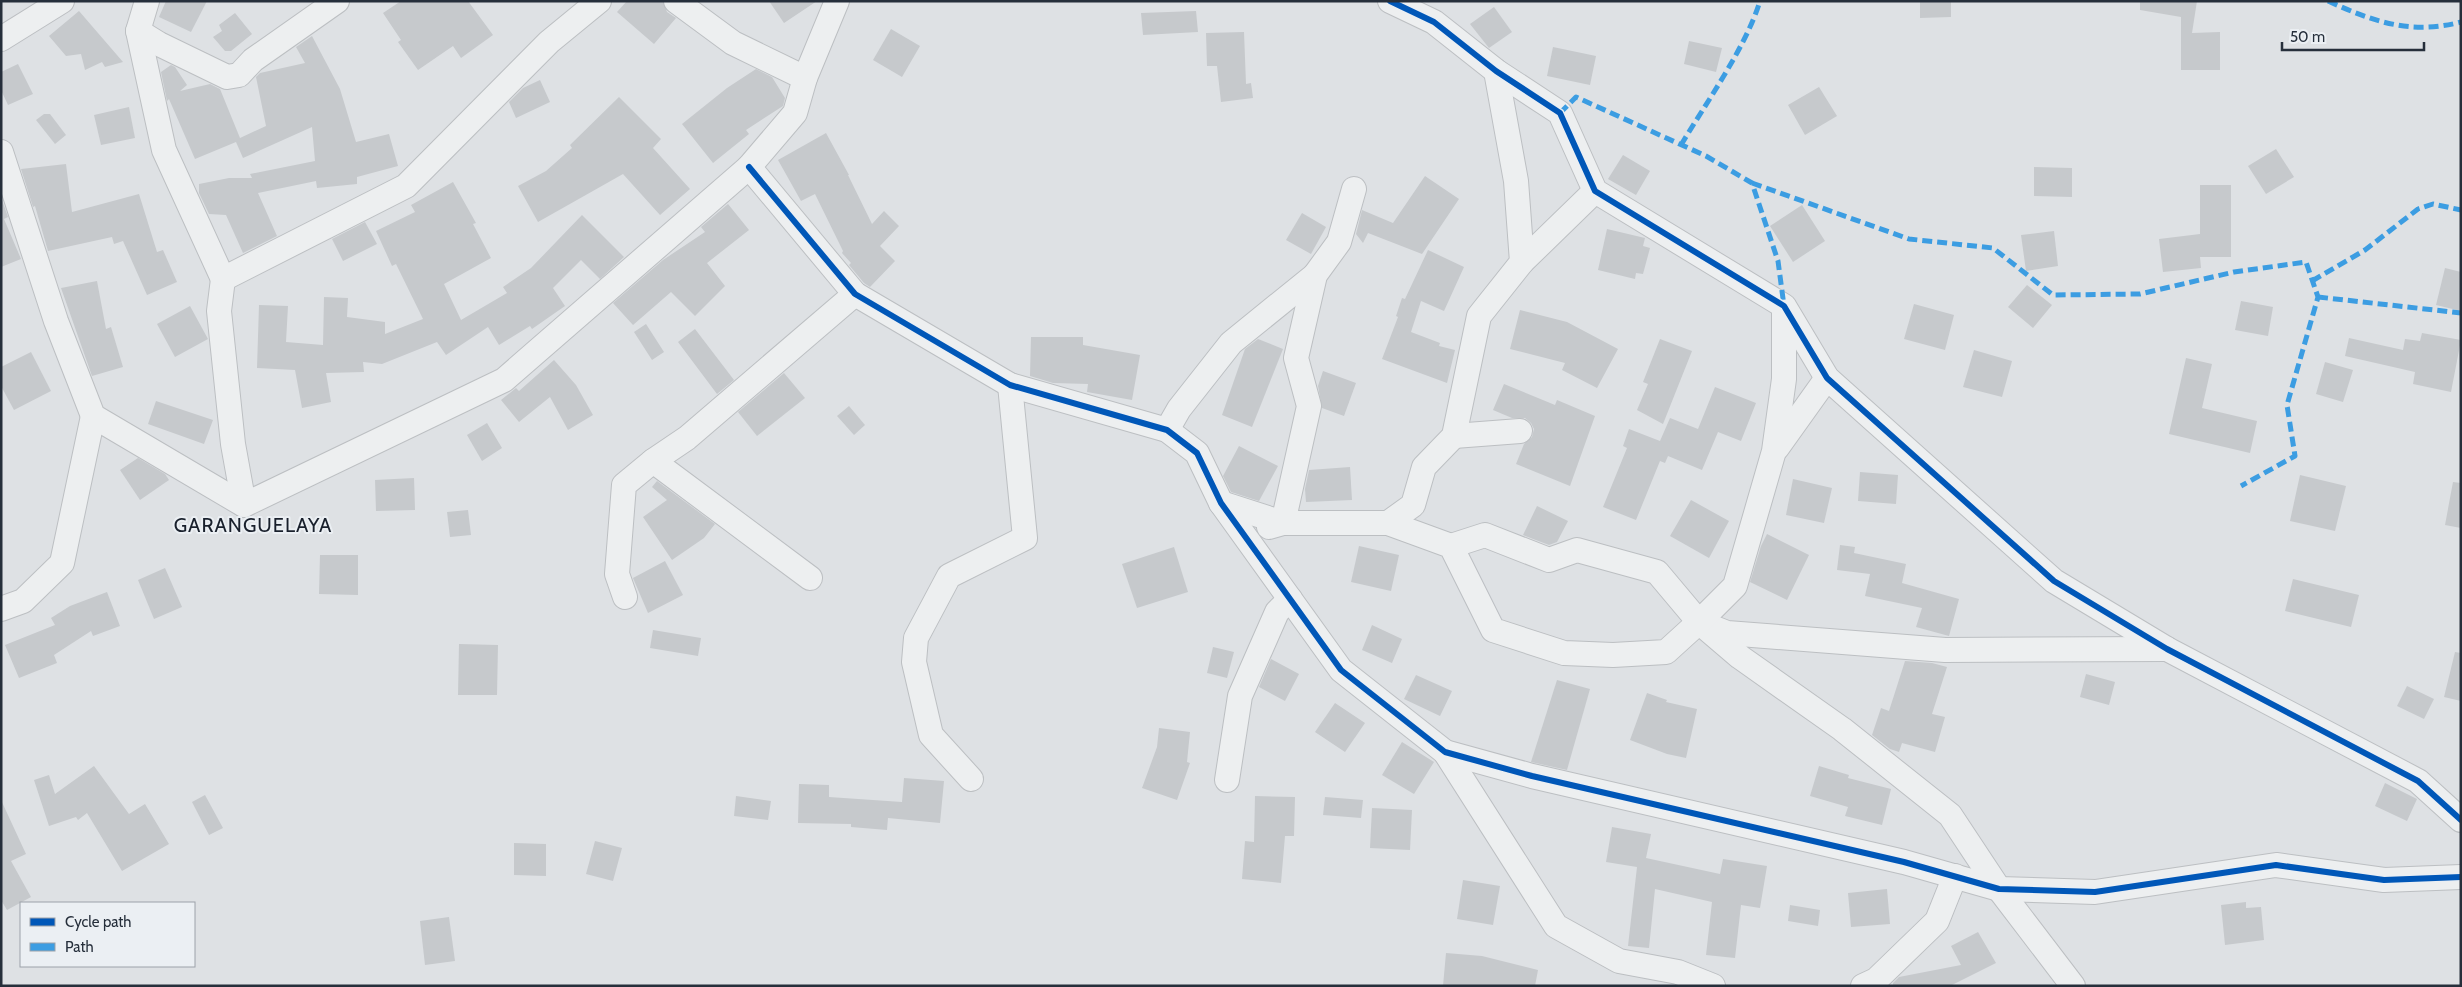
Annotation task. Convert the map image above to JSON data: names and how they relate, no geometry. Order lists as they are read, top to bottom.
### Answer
{
  "districts": ["GARANGUELAYA"],
  "legend": ["Cycle path", "Path"],
  "scale_bar": "50 m"
}
